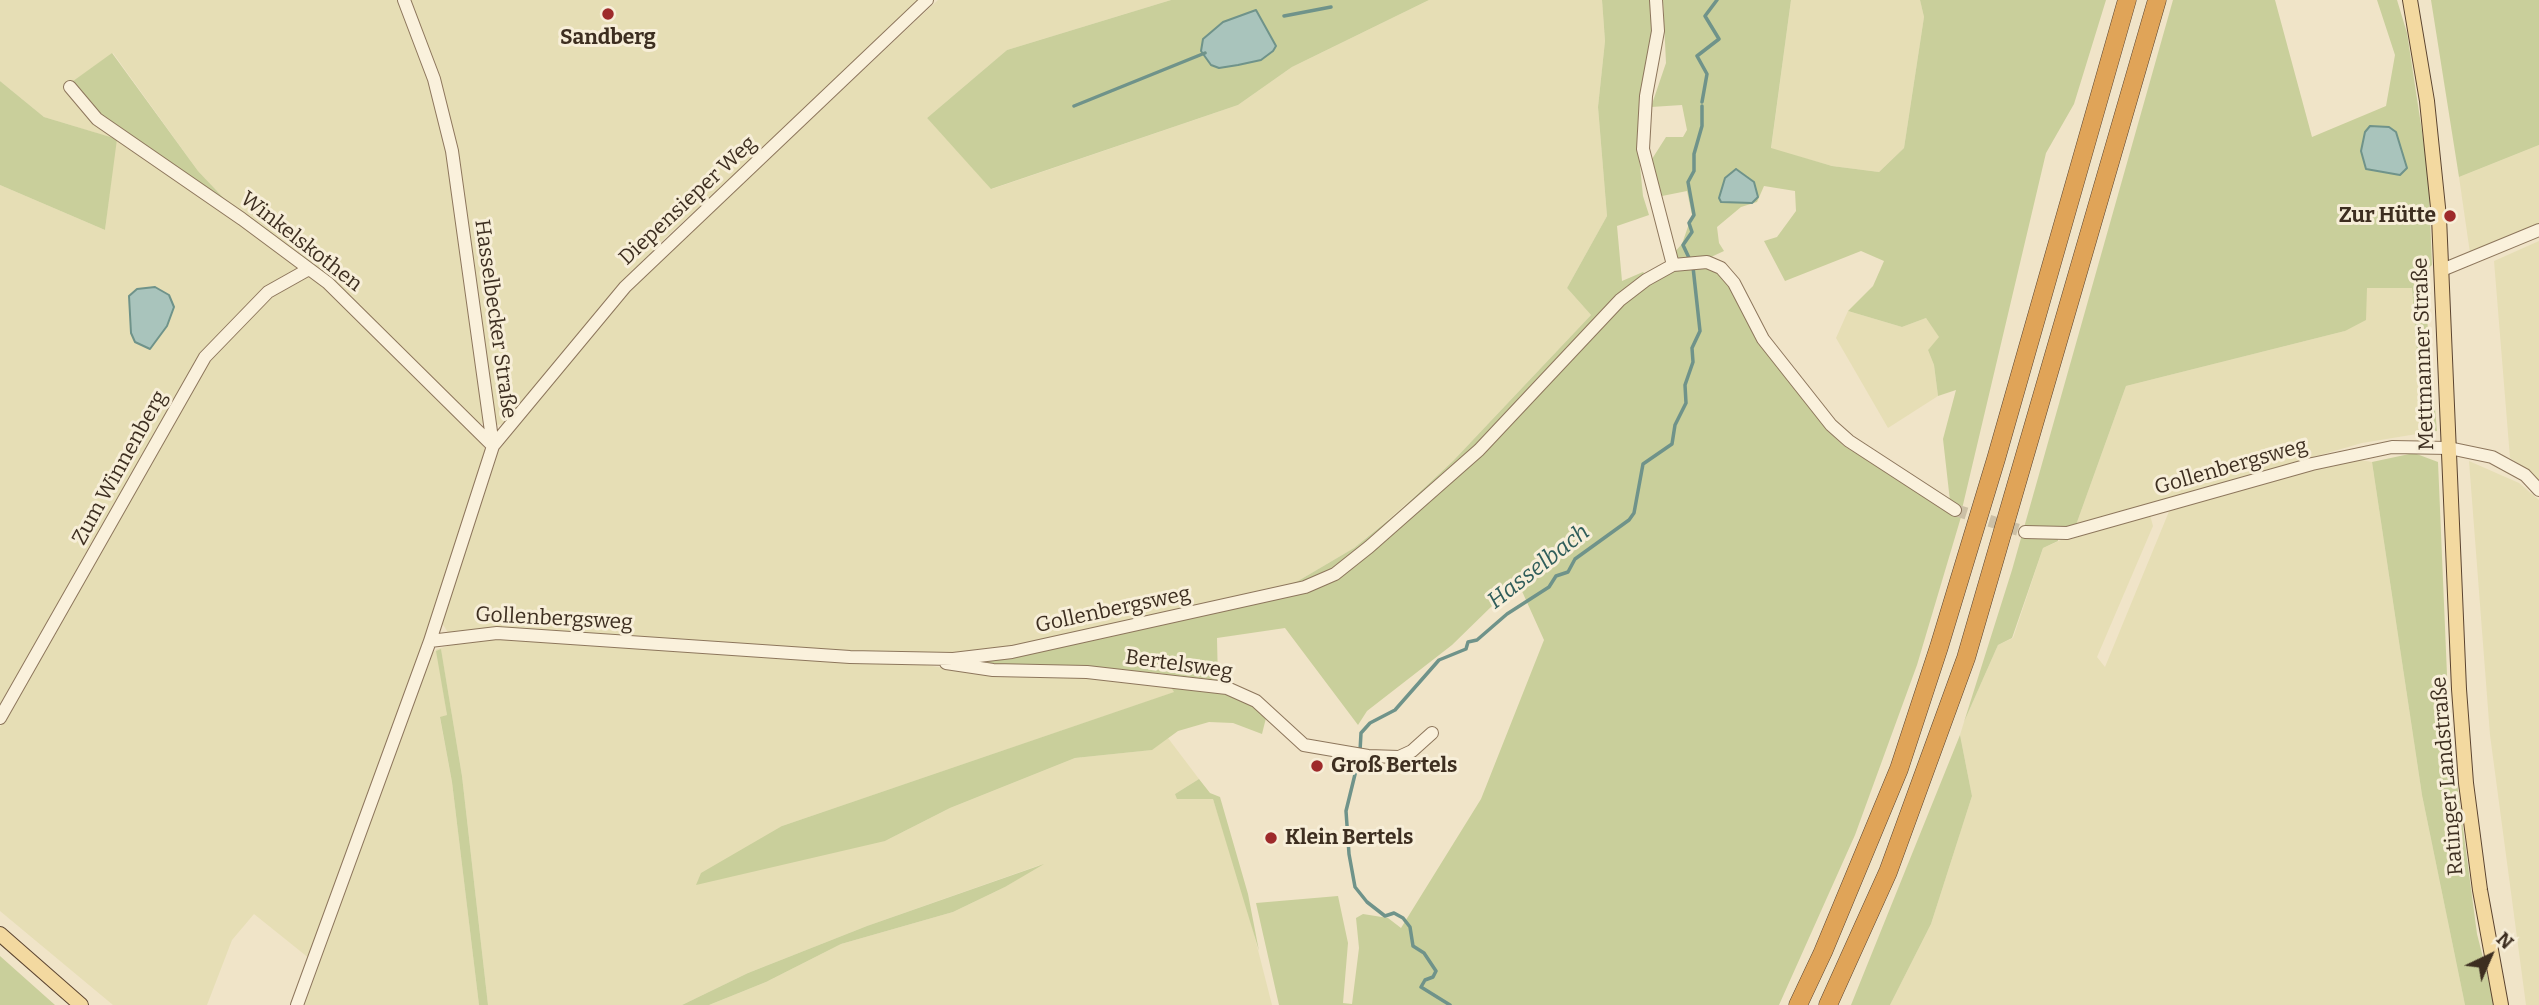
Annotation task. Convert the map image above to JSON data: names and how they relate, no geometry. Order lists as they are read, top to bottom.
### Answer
{
  "streets": {
    "main road": ["Mettmanner Straße", "Ratinger Landstraße"],
    "street": [
      "Diepensieper Weg",
      "Winkelskothen",
      "Hasselbecker Straße",
      "Gollenbergsweg",
      "Zum Winnenberg",
      "Bertelsweg"
    ]
  },
  "crossings": [
    ["Diepensieper Weg", "Winkelskothen"],
    ["Diepensieper Weg", "Hasselbecker Straße"],
    ["Winkelskothen", "Hasselbecker Straße"],
    ["Winkelskothen", "Zum Winnenberg"],
    ["Hasselbecker Straße", "Gollenbergsweg"],
    ["Mettmanner Straße", "Gollenbergsweg"],
    ["Mettmanner Straße", "Ratinger Landstraße"],
    ["Gollenbergsweg", "Bertelsweg"]
  ],
  "water": ["Hasselbach"],
  "places": [
    "Sandberg",
    "Zur Hütte",
    "Groß Bertels",
    "Klein Bertels"
  ],
  "north": "top right"
}
